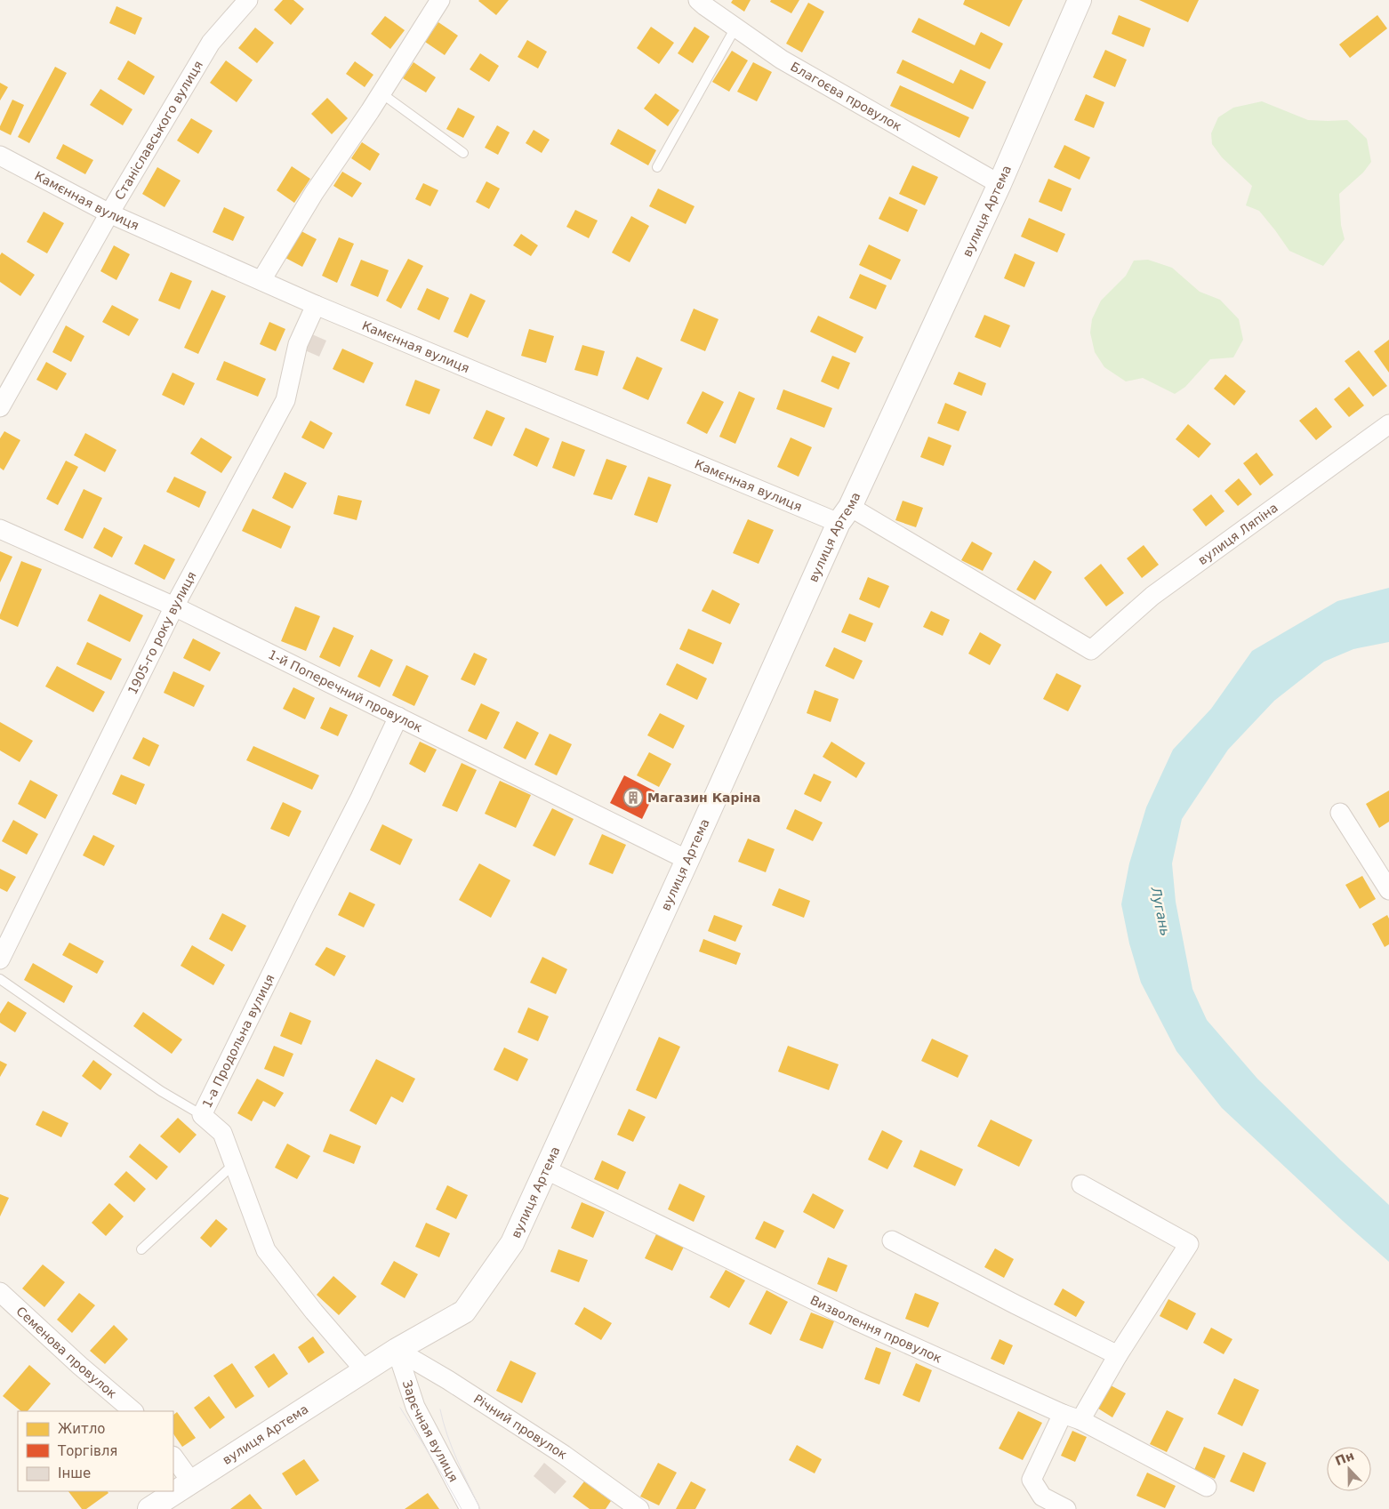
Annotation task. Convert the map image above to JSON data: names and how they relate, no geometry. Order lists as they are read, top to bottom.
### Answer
{
  "streets": {
    "street": [
      "Благоєва провулок",
      "Станіславського вулиця",
      "Камєнная вулиця",
      "вулиця Артема",
      "вулиця Ляпіна",
      "1905-го року вулиця",
      "1-й Поперечний провулок",
      "1-а Продольна вулиця",
      "Визволення провулок",
      "Семенова провулок",
      "Річний провулок",
      "Зарєчная вулиця"
    ]
  },
  "crossings": [
    ["Благоєва провулок", "вулиця Артема"],
    ["Станіславського вулиця", "Камєнная вулиця"],
    ["Камєнная вулиця", "вулиця Артема"],
    ["Камєнная вулиця", "вулиця Ляпіна"],
    ["Камєнная вулиця", "1905-го року вулиця"],
    ["вулиця Артема", "1-й Поперечний провулок"],
    ["вулиця Артема", "1-а Продольна вулиця"],
    ["вулиця Артема", "Визволення провулок"],
    ["вулиця Артема", "Річний провулок"],
    ["вулиця Артема", "Зарєчная вулиця"],
    ["1905-го року вулиця", "1-й Поперечний провулок"],
    ["1-й Поперечний провулок", "1-а Продольна вулиця"],
    ["Річний провулок", "Зарєчная вулиця"]
  ],
  "water": ["Лугань"],
  "places": {
    "building": ["Магазин Каріна"]
  },
  "legend": ["Житло", "Торгівля", "Інше"],
  "north": "top"
}
